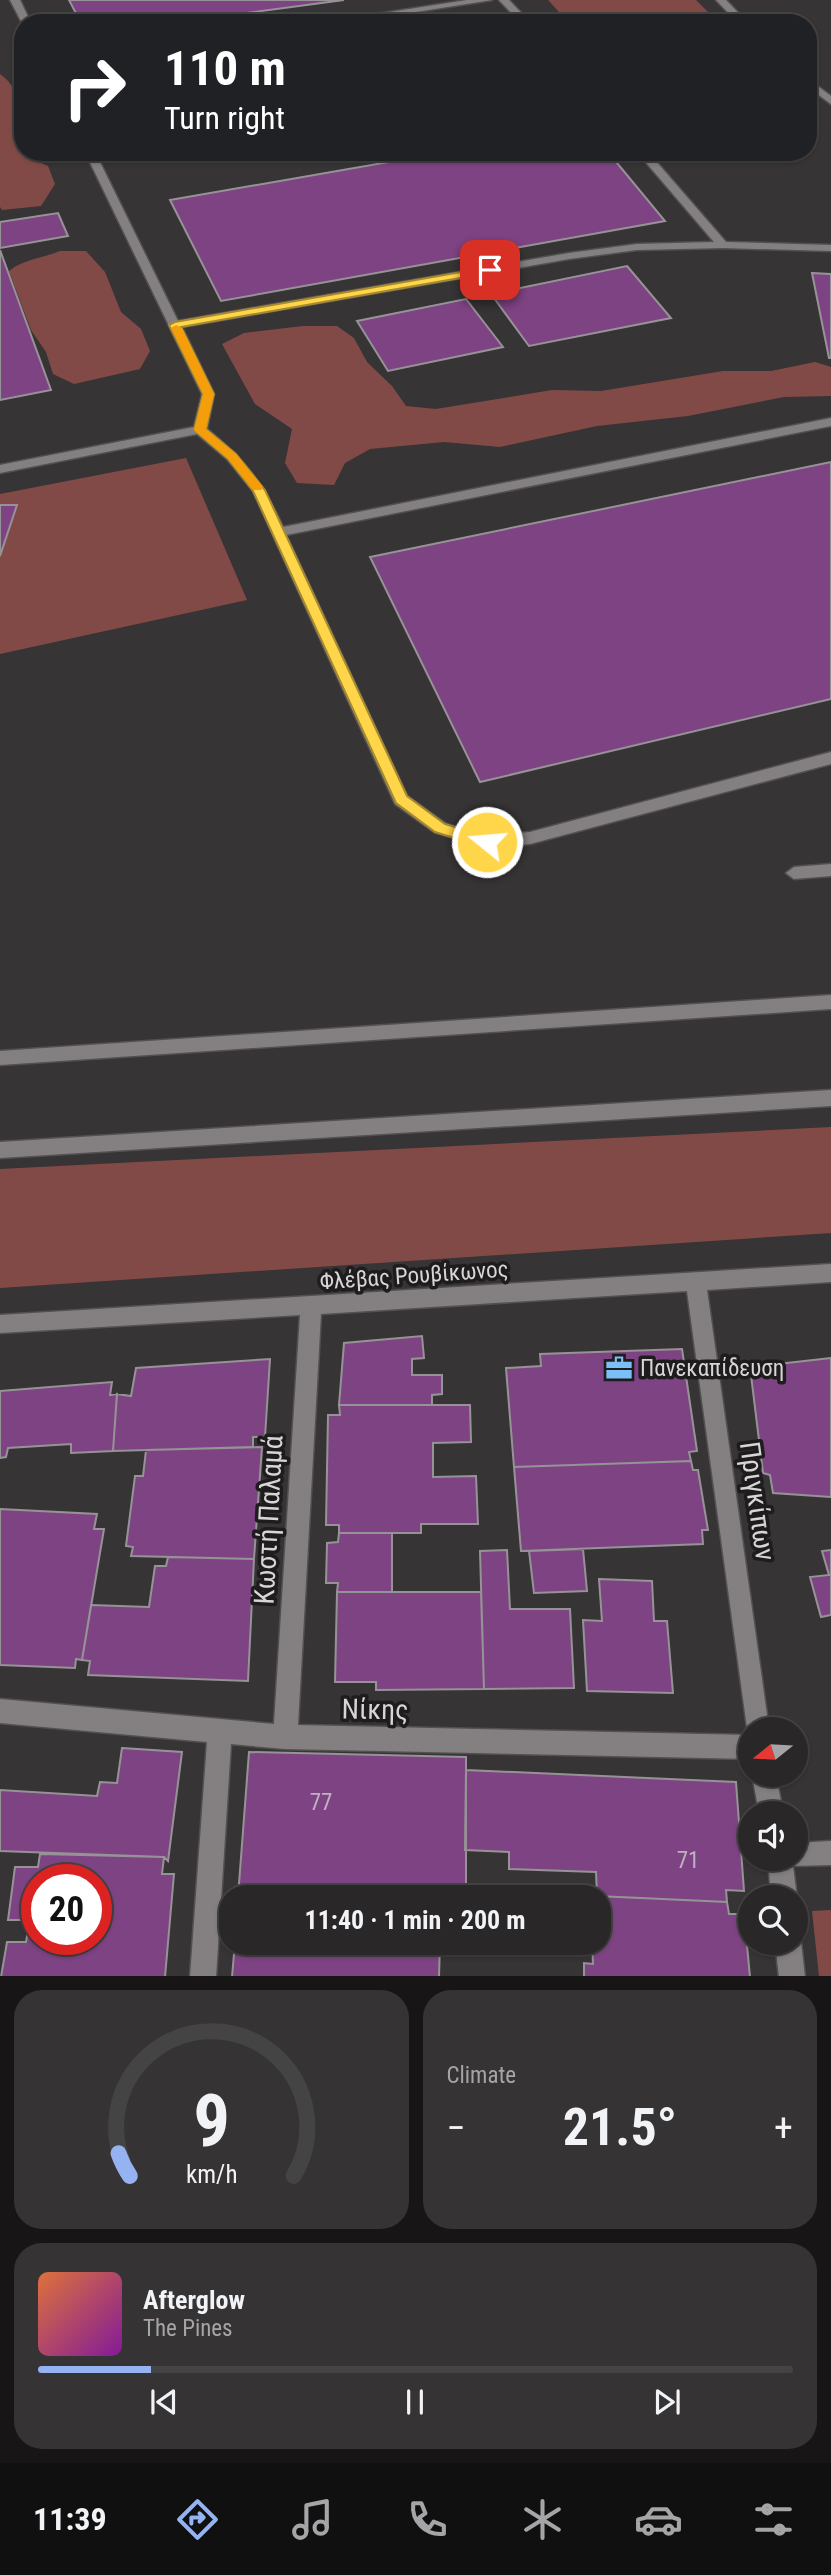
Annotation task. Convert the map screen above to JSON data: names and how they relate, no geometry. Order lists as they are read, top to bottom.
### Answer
{
  "streets": {
    "street": [
      "Φλέβας Ρουβίκωνος",
      "Πριγκίπων",
      "Κωστή Παλαμά",
      "Νίκης"
    ]
  },
  "crossings": [
    ["Φλέβας Ρουβίκωνος", "Πριγκίπων"],
    ["Φλέβας Ρουβίκωνος", "Κωστή Παλαμά"],
    ["Κωστή Παλαμά", "Νίκης"]
  ],
  "places": {
    "office": ["Πανεκαπίδευση"]
  },
  "house_numbers": ["77", "71"],
  "north": "left",
  "page": {
    "turn": ["110 m", "Turn right"],
    "limit": "20",
    "trip": "11:40 · 1 min · 200 m",
    "tile": "Climate",
    "heat": ["−", "21.5°", "+"],
    "song": ["Afterglow", "The Pines"],
    "tabs": "11:39",
    "gauge": ["9", "km/h"]
  }
}
